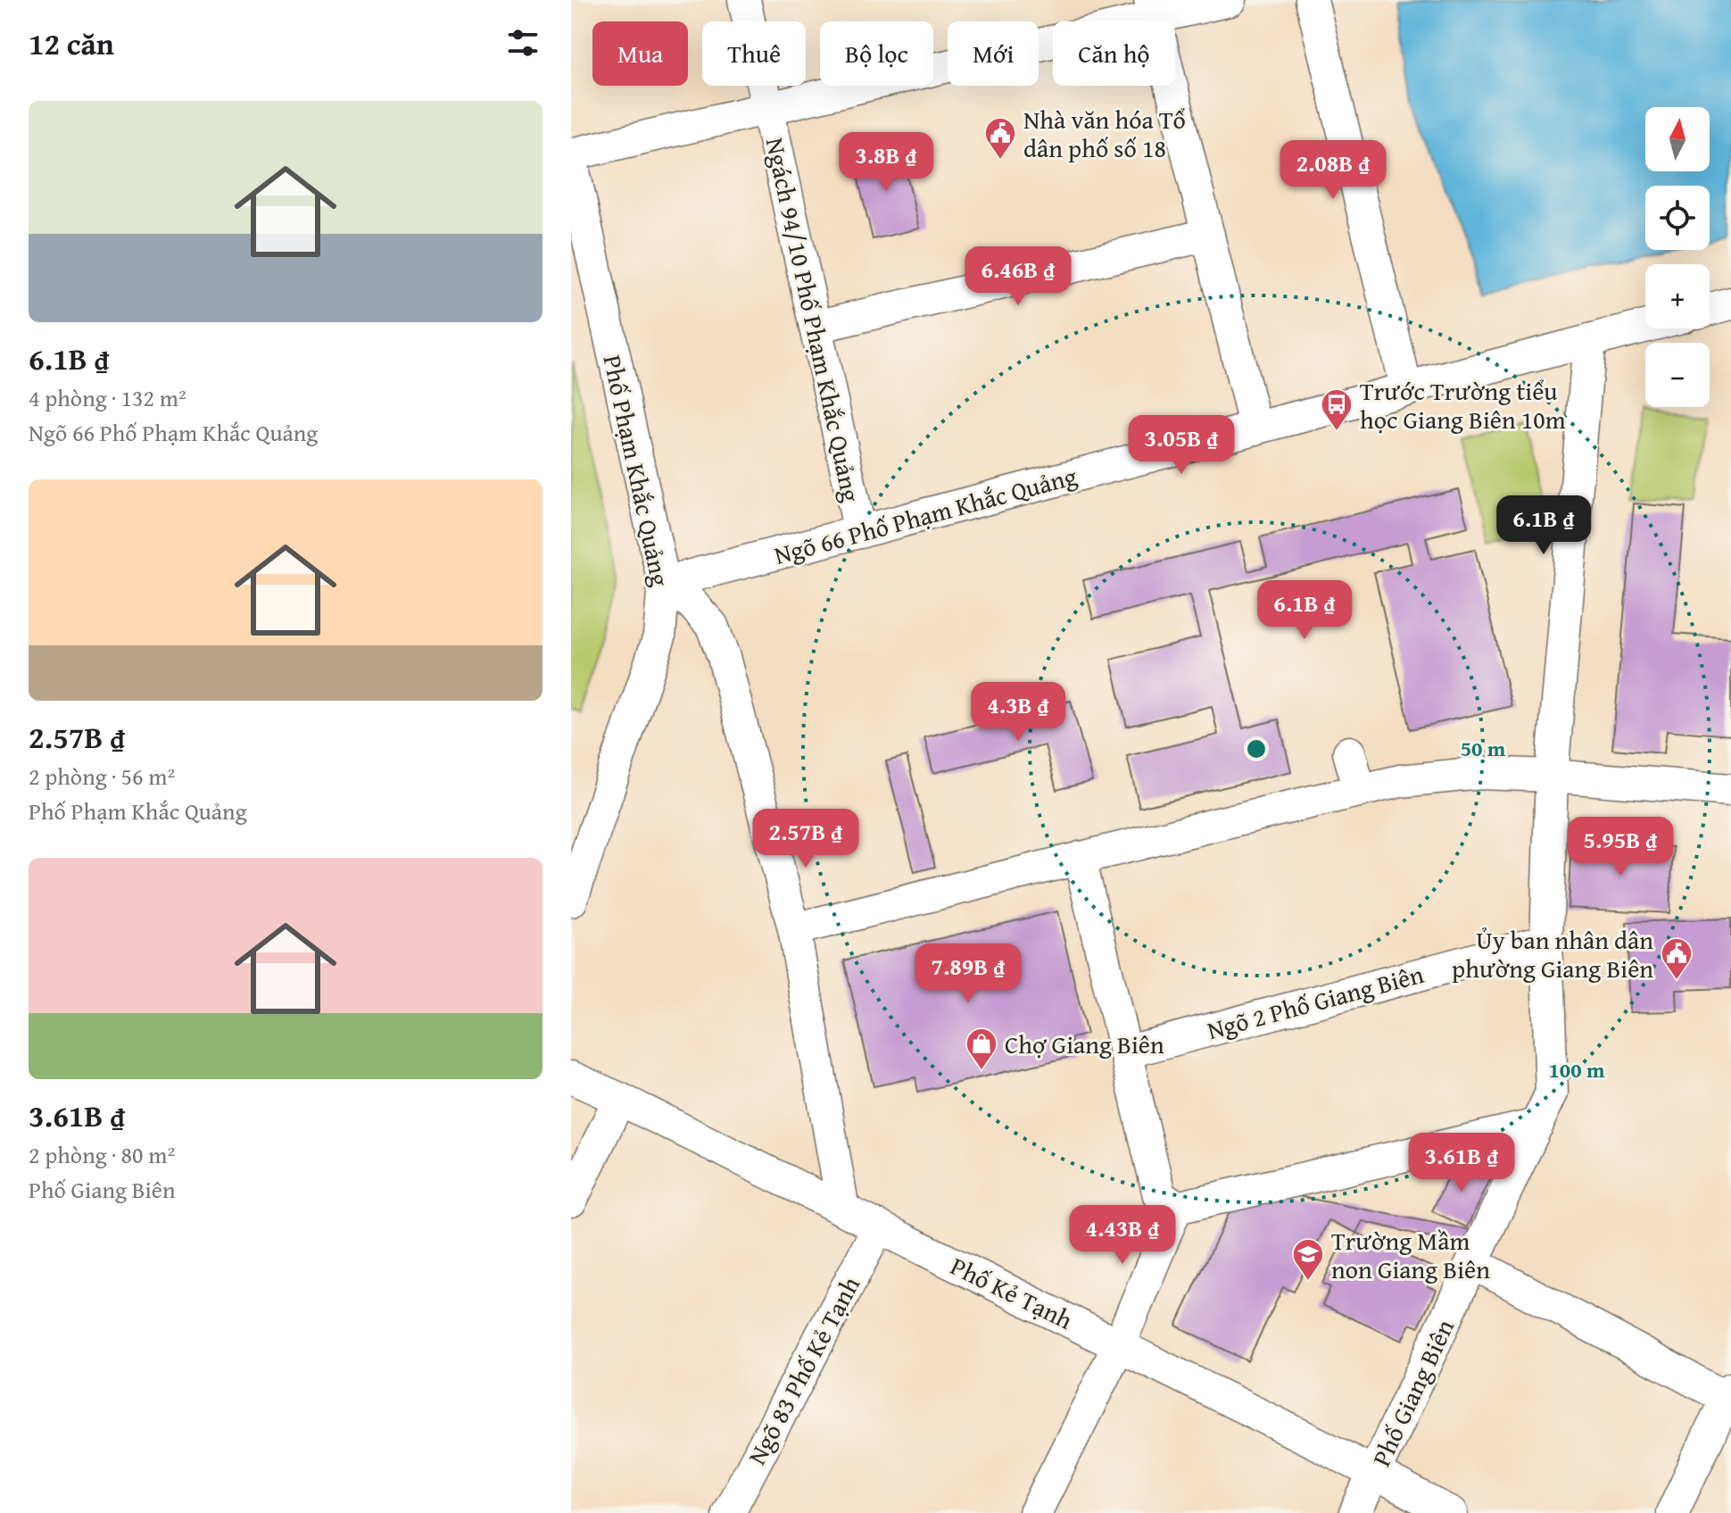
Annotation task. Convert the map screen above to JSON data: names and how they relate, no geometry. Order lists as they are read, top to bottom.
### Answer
{
  "streets": {
    "street": [
      "Ngách 94/10 Phố Phạm Khắc Quảng",
      "Phố Phạm Khắc Quảng",
      "Ngõ 66 Phố Phạm Khắc Quảng",
      "Ngõ 2 Phố Giang Biên",
      "Phố Kẻ Tạnh",
      "Ngõ 83 Phố Kẻ Tạnh",
      "Phố Giang Biên"
    ]
  },
  "crossings": [
    ["Ngách 94/10 Phố Phạm Khắc Quảng", "Ngõ 66 Phố Phạm Khắc Quảng"],
    ["Phố Phạm Khắc Quảng", "Ngõ 66 Phố Phạm Khắc Quảng"],
    ["Ngõ 66 Phố Phạm Khắc Quảng", "Phố Giang Biên"],
    ["Ngõ 2 Phố Giang Biên", "Phố Giang Biên"],
    ["Phố Kẻ Tạnh", "Ngõ 83 Phố Kẻ Tạnh"],
    ["Phố Kẻ Tạnh", "Phố Giang Biên"]
  ],
  "places": {
    "public building": ["Nhà văn hóa Tổ dân phố số 18", "Ủy ban nhân dân phường Giang Biên"],
    "bus stop": ["Trước Trường tiểu học Giang Biên 10m"],
    "shop": ["Chợ Giang Biên"],
    "school or university": ["Trường Mầm non Giang Biên"]
  },
  "north": "top",
  "page": {
    "heading": "12 căn",
    "chip": [
      "Mua",
      "Thuê",
      "Bộ lọc",
      "Mới",
      "Căn hộ"
    ],
    "list": [
      {
        "name": "6.1B ₫",
        "note": "4 phòng · 132 m² · Ngõ 66 Phố Phạm Khắc Quảng"
      },
      {
        "name": "2.57B ₫",
        "note": "2 phòng · 56 m² · Phố Phạm Khắc Quảng"
      },
      {
        "name": "3.61B ₫",
        "note": "2 phòng · 80 m² · Phố Giang Biên"
      }
    ],
    "map_buttons": ["+", "−"],
    "price": [
      "3.8B ₫",
      "2.08B ₫",
      "6.46B ₫",
      "3.05B ₫",
      "6.1B ₫",
      "6.1B ₫",
      "4.3B ₫",
      "2.57B ₫",
      "5.95B ₫",
      "7.89B ₫",
      "3.61B ₫",
      "4.43B ₫"
    ]
  },
  "rings": ["50 m", "100 m"]
}
